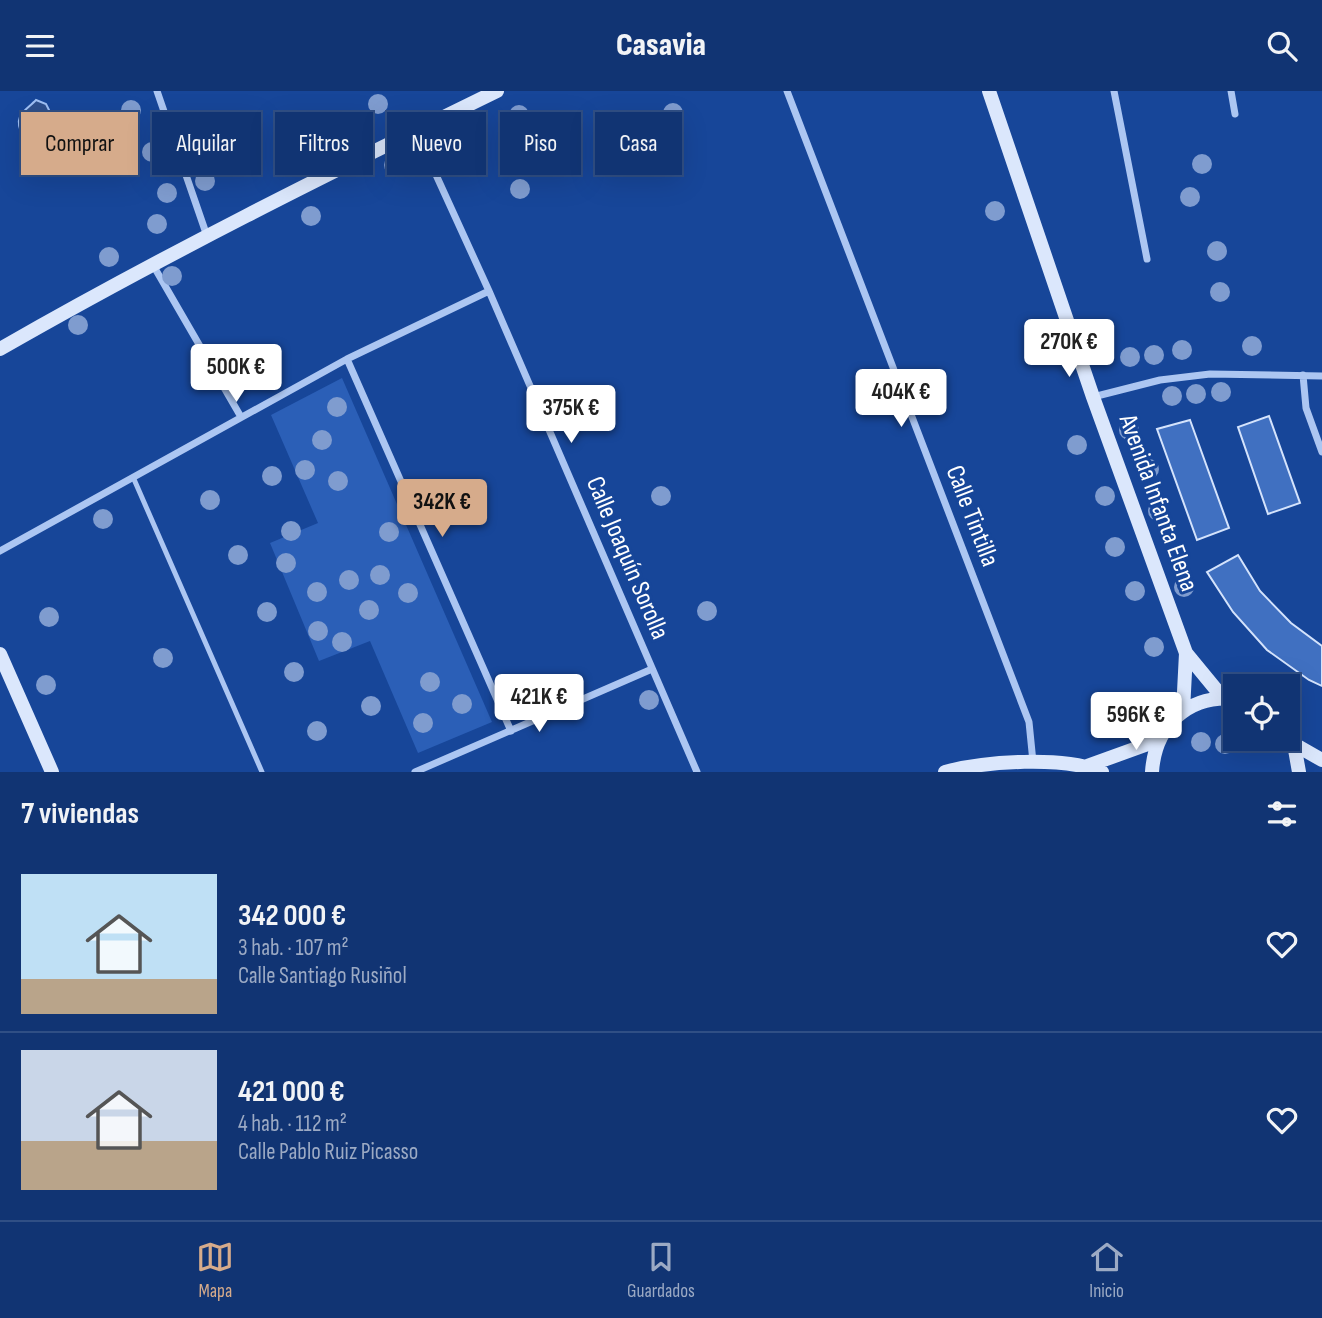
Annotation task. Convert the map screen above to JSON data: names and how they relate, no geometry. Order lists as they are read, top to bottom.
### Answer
{
  "streets": {
    "street": ["Avenida Infanta Elena", "Calle Tintilla", "Calle Joaquín Sorolla"]
  },
  "page": {
    "header": "Casavia",
    "chip": [
      "Comprar",
      "Alquilar",
      "Filtros",
      "Nuevo",
      "Piso",
      "Casa"
    ],
    "price": [
      "270K €",
      "500K €",
      "404K €",
      "375K €",
      "342K €",
      "421K €",
      "596K €"
    ],
    "heading": "7 viviendas",
    "list": [
      {
        "name": "342 000 €",
        "note": "3 hab. · 107 m² · Calle Santiago Rusiñol"
      },
      {
        "name": "421 000 €",
        "note": "4 hab. · 112 m² · Calle Pablo Ruiz Picasso"
      }
    ],
    "tabs": ["Mapa", "Guardados", "Inicio"]
  }
}
